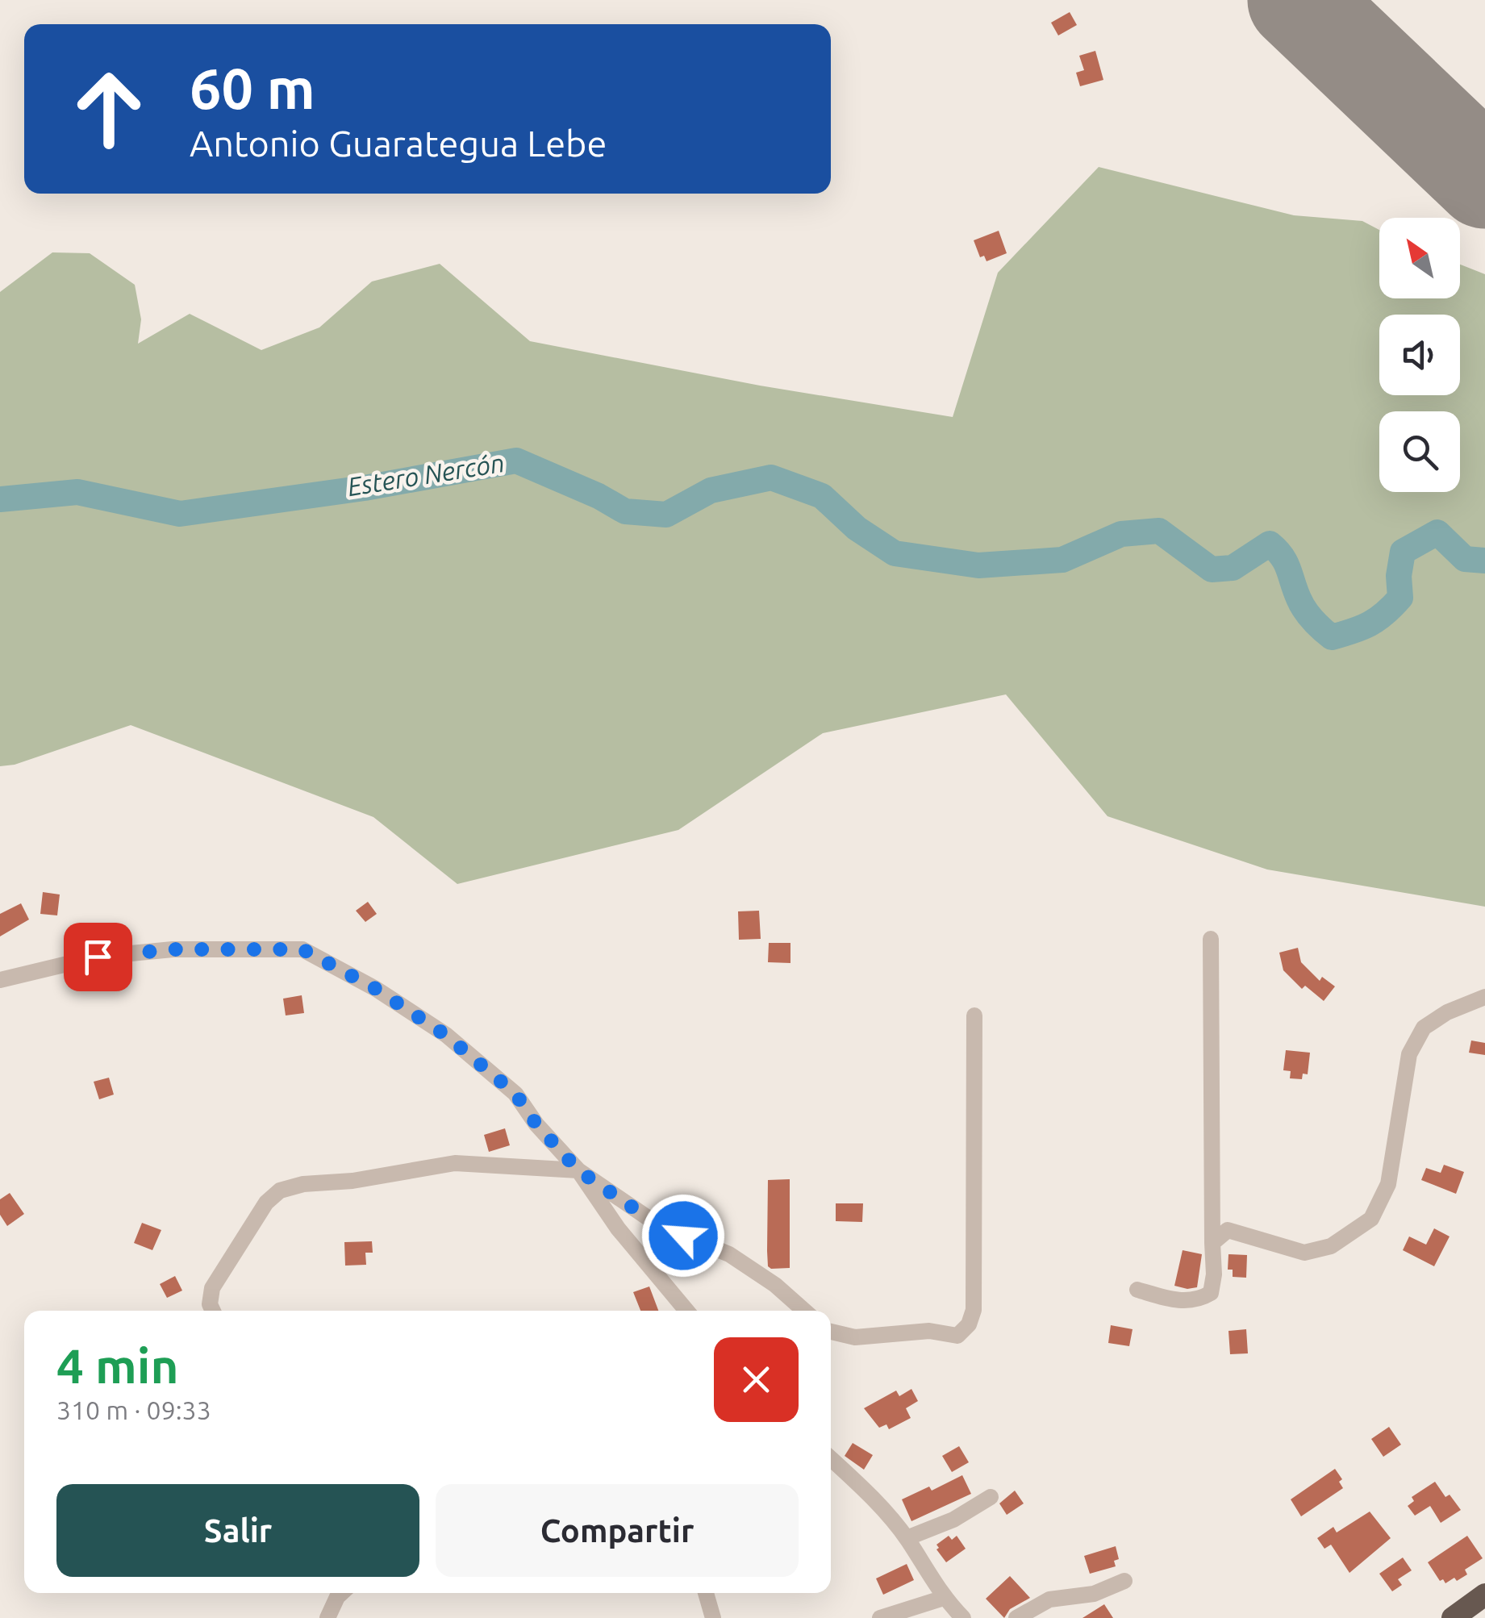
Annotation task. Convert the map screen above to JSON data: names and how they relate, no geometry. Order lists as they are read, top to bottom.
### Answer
{
  "water": ["Estero Nercón"],
  "north": "top left",
  "page": {
    "turn": ["60 m", "Antonio Guarategua Lebe"],
    "heading": ["4 min", "310 m · 09:33"],
    "buttons": ["Salir", "Compartir"]
  }
}
